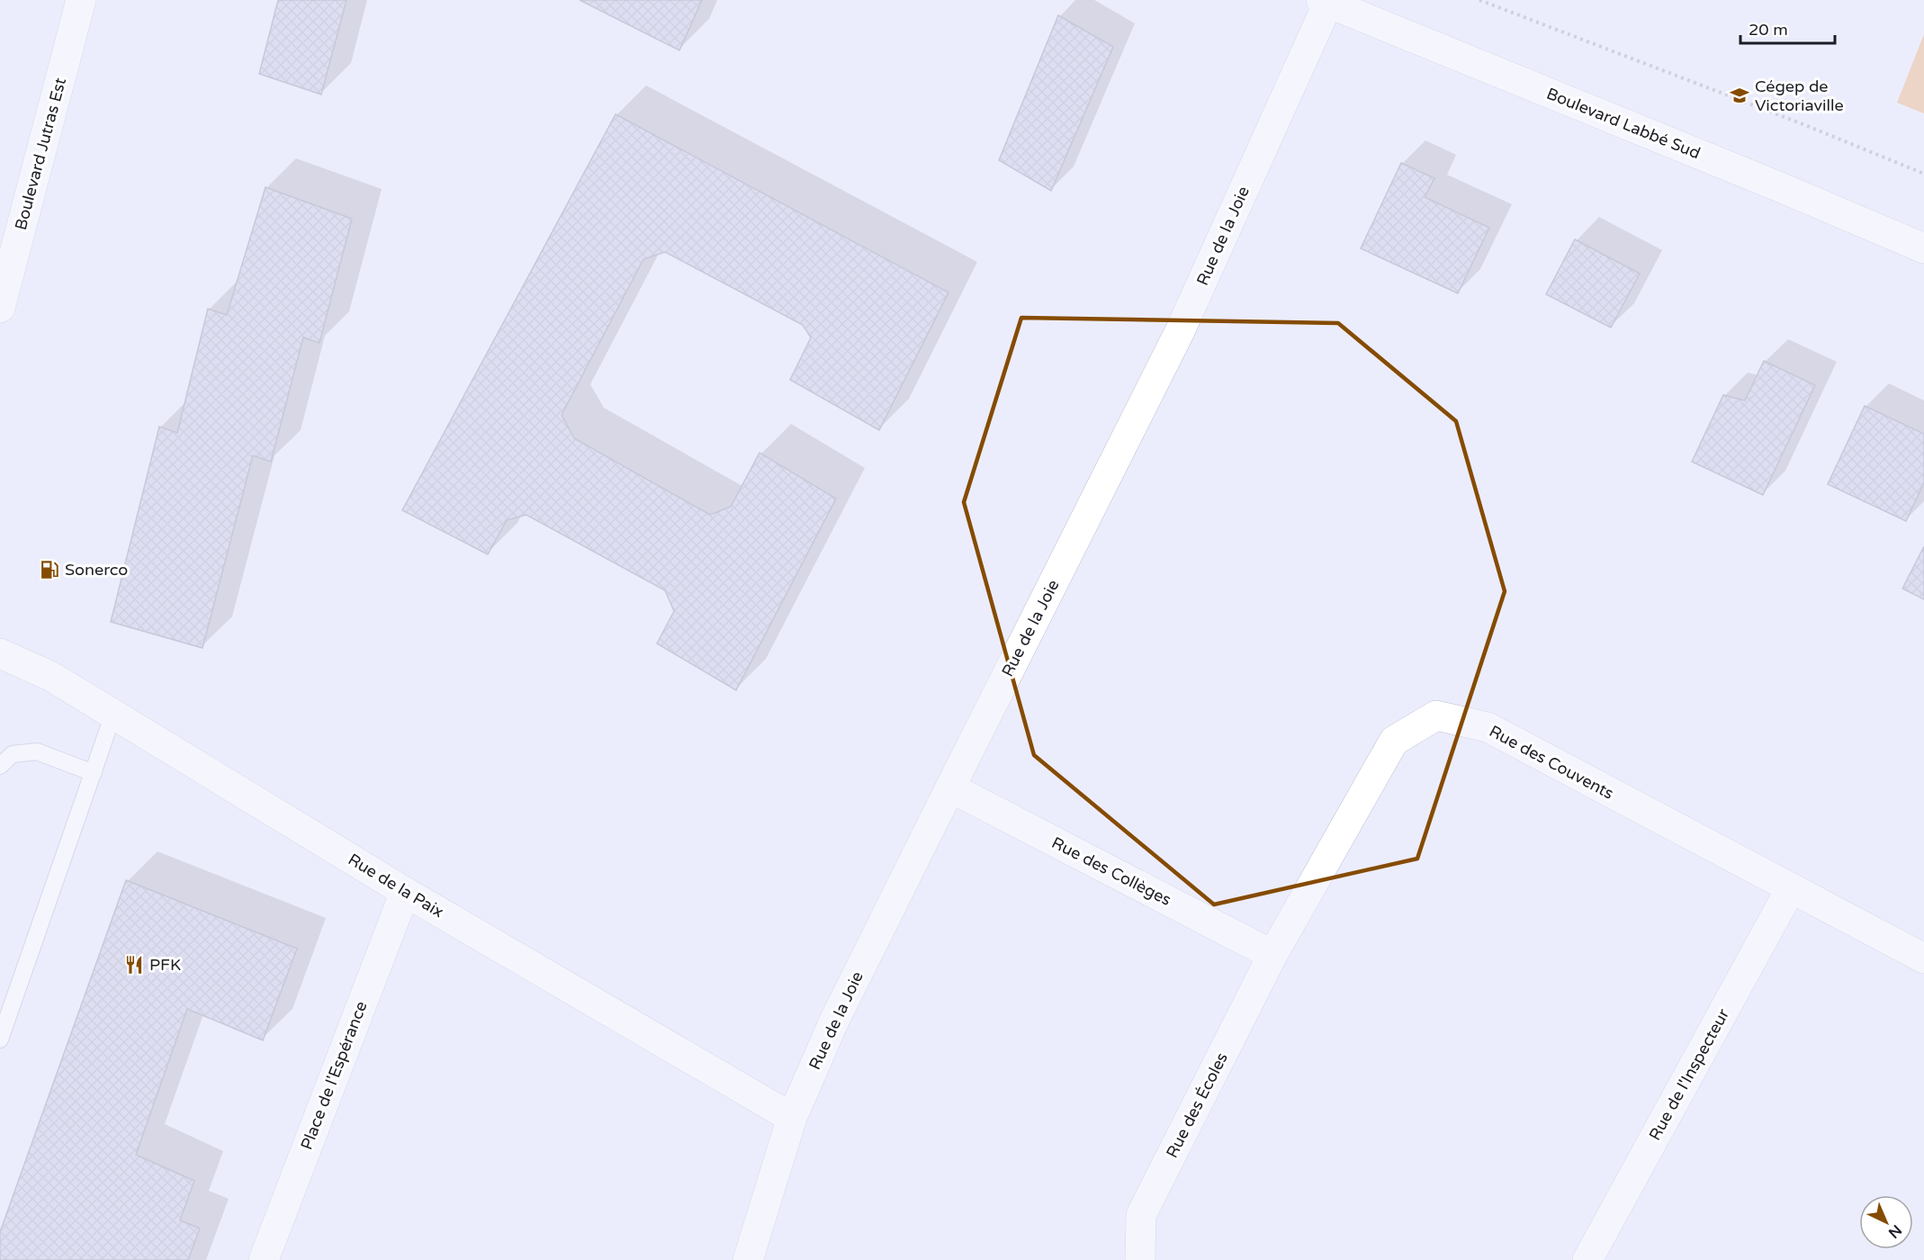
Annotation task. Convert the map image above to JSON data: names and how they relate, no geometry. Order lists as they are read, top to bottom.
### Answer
{
  "streets": {
    "street": [
      "Boulevard Labbé Sud",
      "Boulevard Jutras Est",
      "Rue de la Joie",
      "Rue des Couvents",
      "Rue des Collèges",
      "Rue de la Paix",
      "Rue de l'Inspecteur",
      "Place de l'Espérance",
      "Rue des Écoles"
    ]
  },
  "crossings": [
    ["Boulevard Labbé Sud", "Rue de la Joie"],
    ["Rue de la Joie", "Rue des Collèges"],
    ["Rue de la Joie", "Rue de la Paix"],
    ["Rue des Couvents", "Rue des Collèges"],
    ["Rue des Couvents", "Rue de l'Inspecteur"],
    ["Rue des Couvents", "Rue des Écoles"],
    ["Rue des Collèges", "Rue des Écoles"],
    ["Rue de la Paix", "Place de l'Espérance"]
  ],
  "places": {
    "school or university": ["Cégep de Victoriaville"],
    "fuel station": ["Sonerco"],
    "restaurant": ["PFK"]
  },
  "scale_bar": "20 m",
  "north": "bottom right"
}
